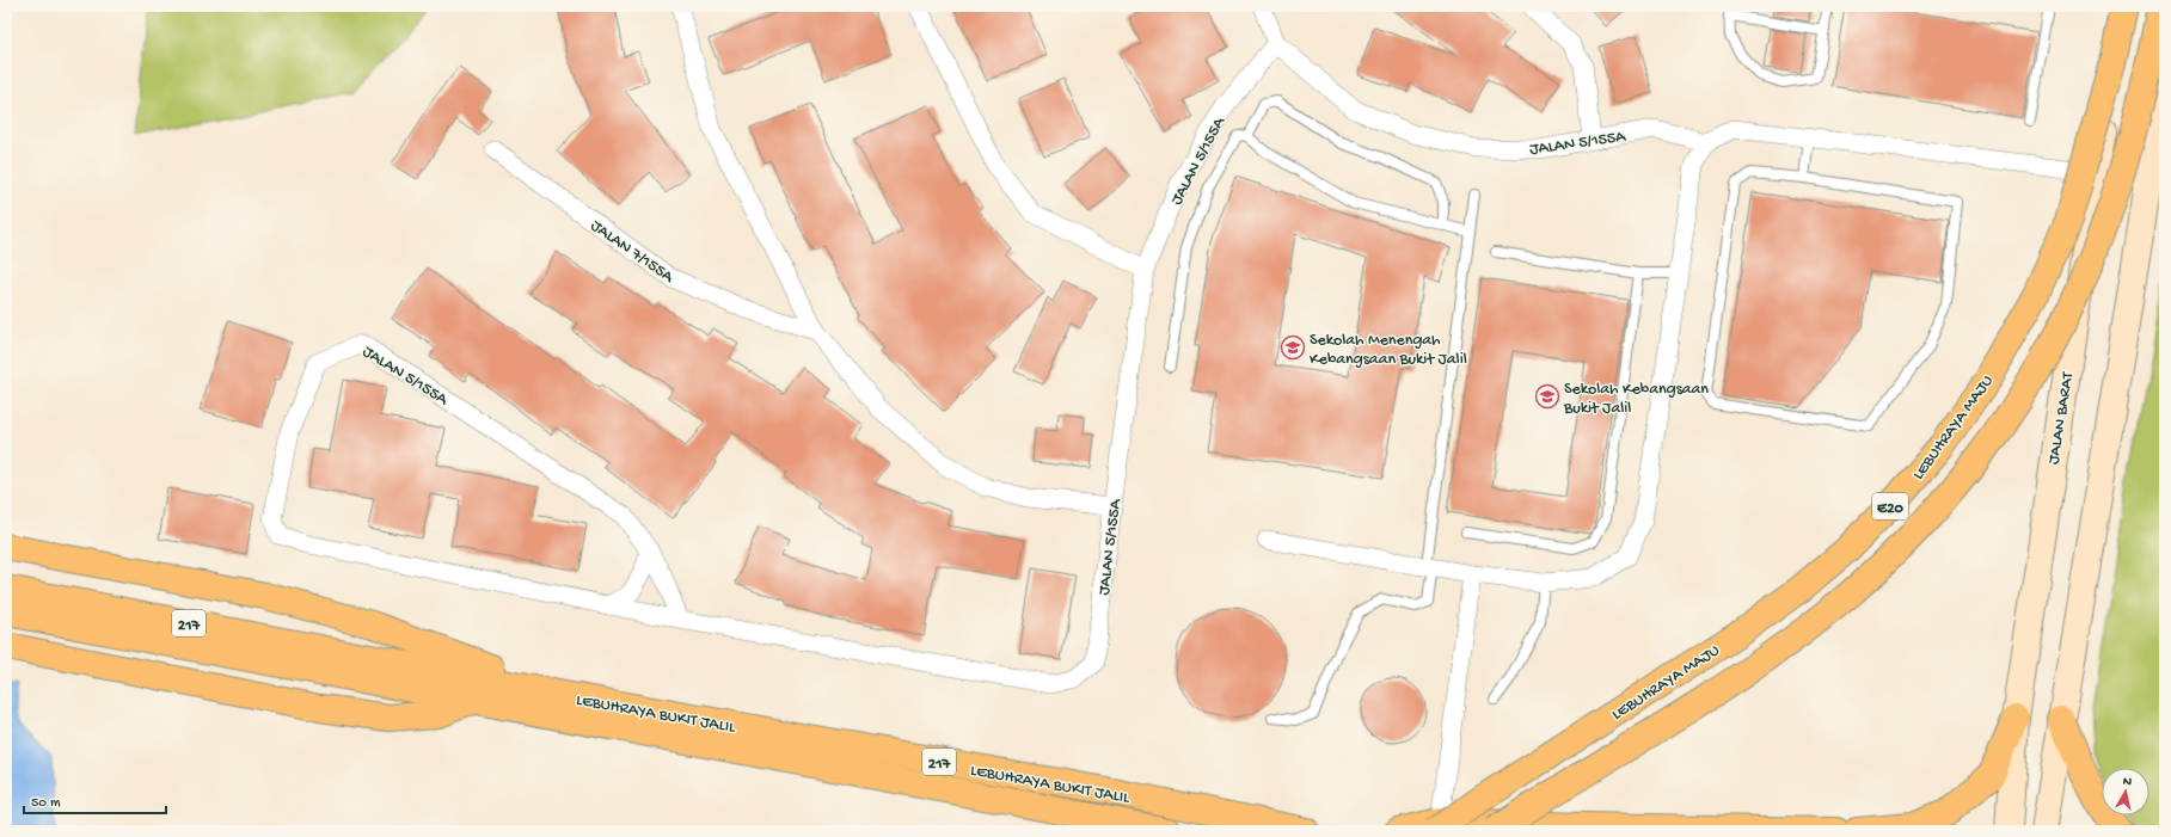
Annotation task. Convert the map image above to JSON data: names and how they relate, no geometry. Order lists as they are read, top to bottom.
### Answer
{
  "streets": {
    "highway": [
      "LEBUHRAYA MAJU",
      "E20",
      "217",
      "LEBUHRAYA BUKIT JALIL"
    ],
    "main road": ["JALAN BARAT"],
    "street": ["JALAN 5/155A", "JALAN 7/155A"]
  },
  "crossings": [
    ["JALAN BARAT", "LEBUHRAYA MAJU"]
  ],
  "places": {
    "school or university": ["Sekolah Menengah Kebangsaan Bukit Jalil", "Sekolah Kebangsaan Bukit Jalil"]
  },
  "scale_bar": "50 m",
  "north": "top"
}
